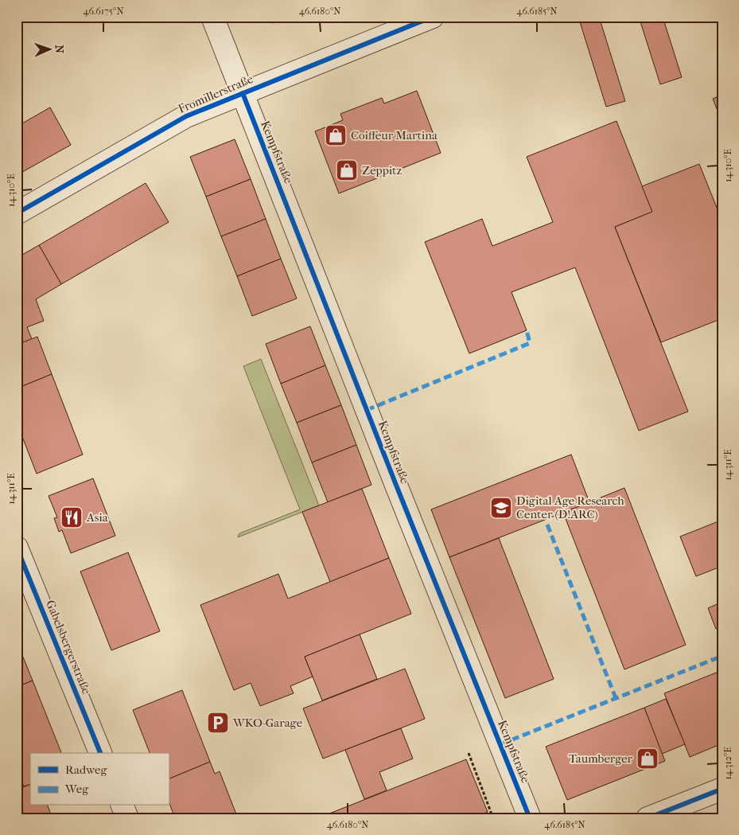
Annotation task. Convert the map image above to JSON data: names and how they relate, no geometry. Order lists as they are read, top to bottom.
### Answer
{
  "streets": {
    "street": ["Fromillerstraße", "Kempfstraße", "Gabelsbergerstraße"]
  },
  "crossings": [
    ["Fromillerstraße", "Kempfstraße"]
  ],
  "places": {
    "shop": ["Coiffeur Martina", "Zeppitz", "Taumberger"],
    "school or university": ["Digital Age Research Center (D!ARC)"],
    "restaurant": ["Asia"],
    "parking": ["WKO-Garage"]
  },
  "legend": ["Radweg", "Weg"],
  "north": "right",
  "coordinates": [
    "46.6175°N",
    "46.6180°N",
    "46.6185°N",
    "14.310°E",
    "14.311°E",
    "14.312°E"
  ]
}
